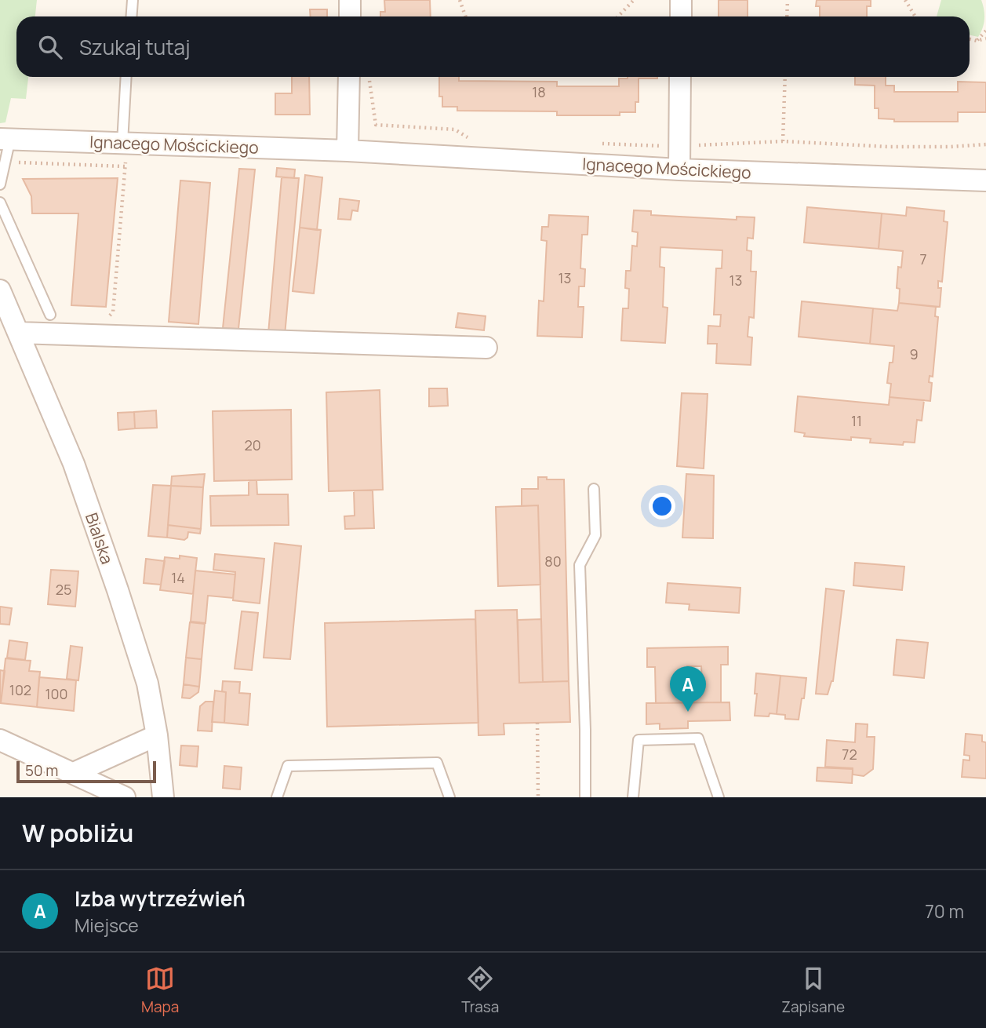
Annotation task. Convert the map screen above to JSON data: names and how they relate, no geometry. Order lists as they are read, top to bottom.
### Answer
{
  "streets": {
    "street": ["Ignacego Mościckiego", "Bialska"]
  },
  "house_numbers": [
    "18",
    "7",
    "13",
    "13",
    "9",
    "11",
    "20",
    "80",
    "14",
    "25",
    "102",
    "100",
    "72"
  ],
  "scale_bar": "50 m",
  "page": {
    "search": "Szukaj tutaj",
    "pins": "A",
    "scale": "50 m",
    "heading": "W pobliżu",
    "list": [
      {
        "mark": "A",
        "name": "Izba wytrzeźwień",
        "note": "Miejsce",
        "value": "70 m"
      }
    ],
    "nav": ["Mapa", "Trasa", "Zapisane"]
  }
}
